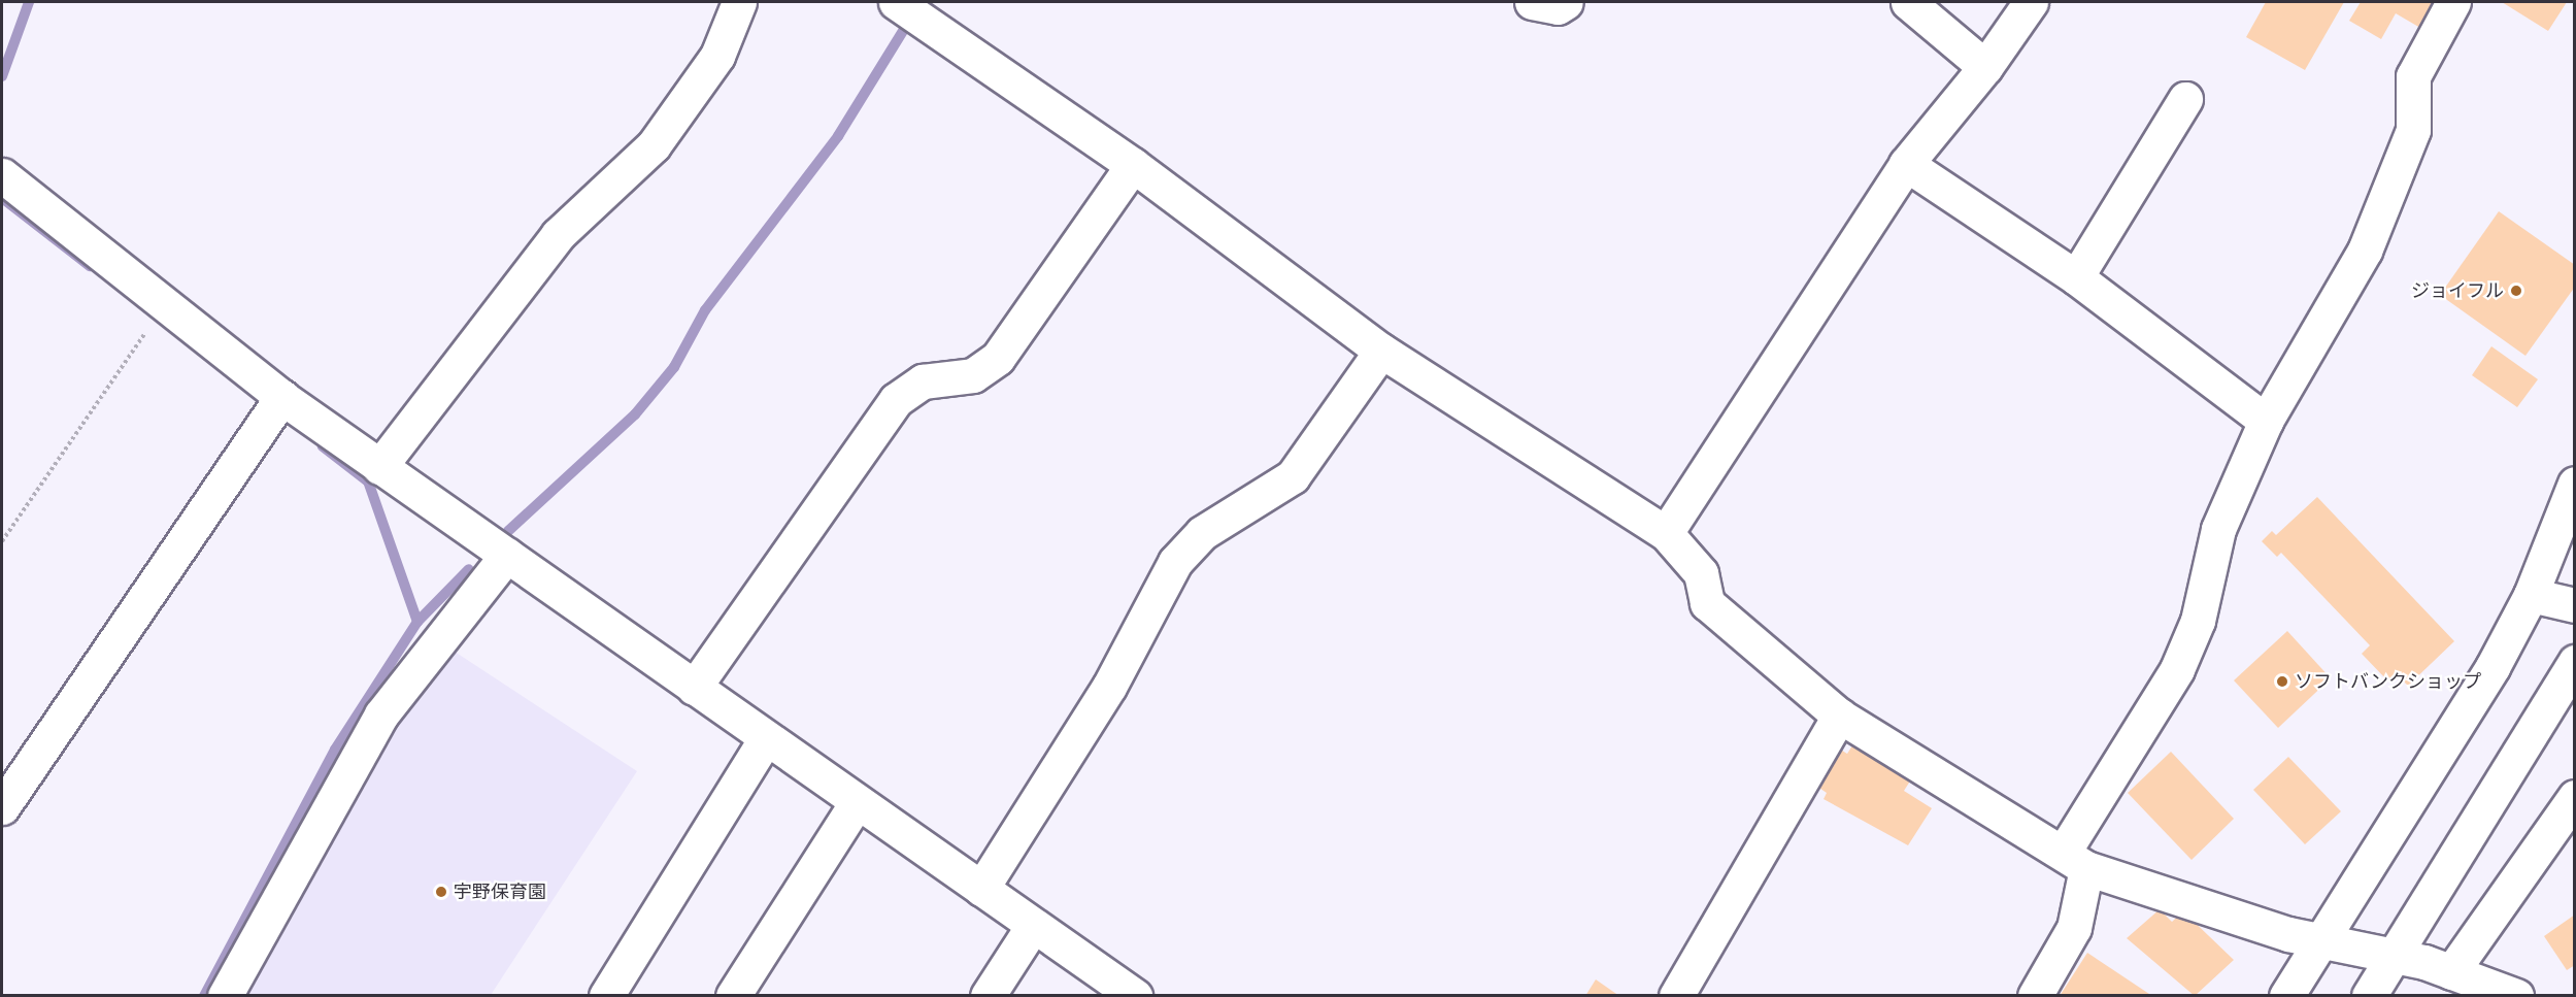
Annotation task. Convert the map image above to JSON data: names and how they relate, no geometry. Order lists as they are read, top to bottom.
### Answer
{
  "places": ["ジョイフル", "ソフトバンクショップ", "宇野保育園"]
}
